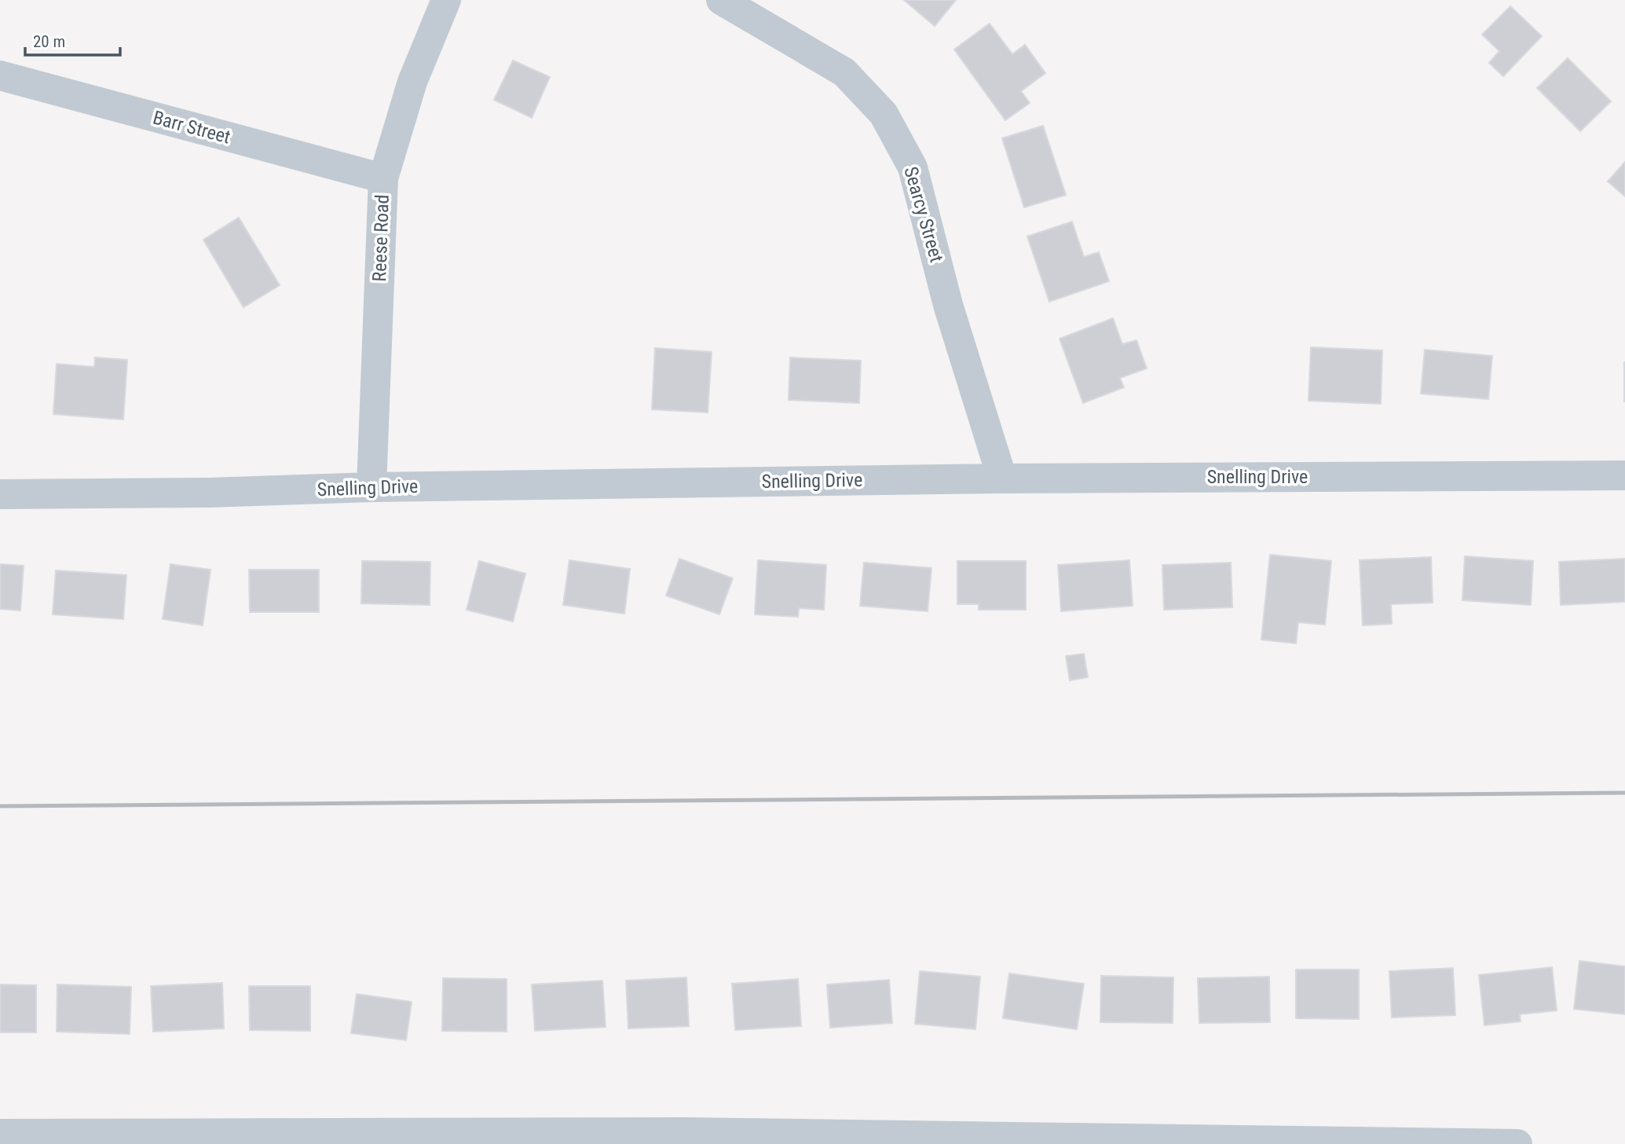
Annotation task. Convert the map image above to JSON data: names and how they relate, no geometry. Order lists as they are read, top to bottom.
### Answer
{
  "streets": {
    "street": [
      "Barr Street",
      "Searcy Street",
      "Reese Road",
      "Snelling Drive"
    ]
  },
  "crossings": [
    ["Barr Street", "Reese Road"],
    ["Searcy Street", "Snelling Drive"],
    ["Reese Road", "Snelling Drive"]
  ],
  "scale_bar": "20 m"
}
